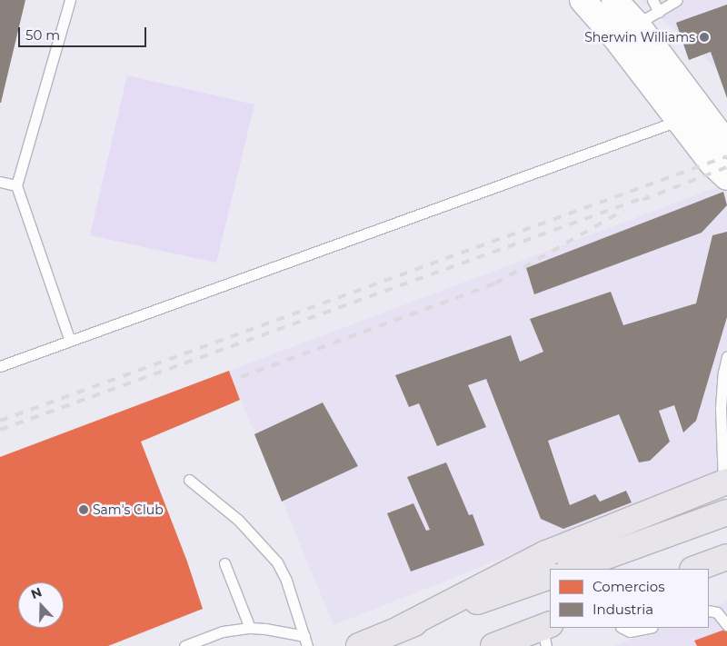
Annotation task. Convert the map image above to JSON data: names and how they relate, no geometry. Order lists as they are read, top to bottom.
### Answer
{
  "places": ["Sherwin Williams", "Sam's Club"],
  "legend": ["Comercios", "Industria"],
  "scale_bar": "50 m",
  "north": "top"
}
